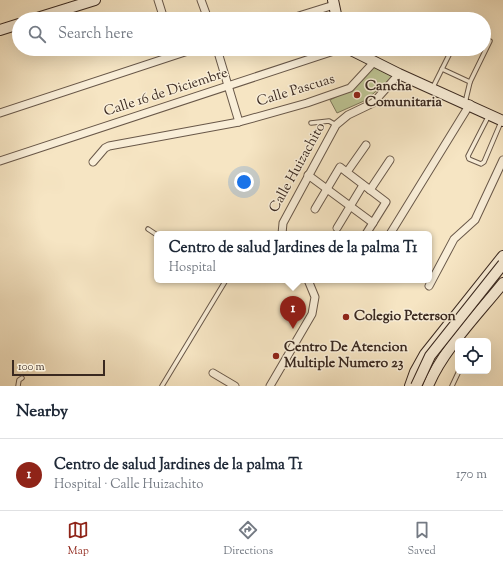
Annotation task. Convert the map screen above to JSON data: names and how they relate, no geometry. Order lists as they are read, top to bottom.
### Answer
{
  "streets": {
    "street": ["Calle Pascuas", "Calle 16 de Diciembre", "Calle Huizachito"]
  },
  "places": ["Cancha Comunitaria", "Colegio Peterson", "Centro De Atencion Multiple Numero 23"],
  "scale_bar": "100 m",
  "page": {
    "search": "Search here",
    "popup": ["Centro de salud Jardines de la palma T1", "Hospital"],
    "pins": "1",
    "scale": "100 m",
    "heading": "Nearby",
    "list": [
      {
        "mark": "1",
        "name": "Centro de salud Jardines de la palma T1",
        "note": "Hospital · Calle Huizachito",
        "value": "170 m"
      }
    ],
    "nav": ["Map", "Directions", "Saved"]
  }
}
